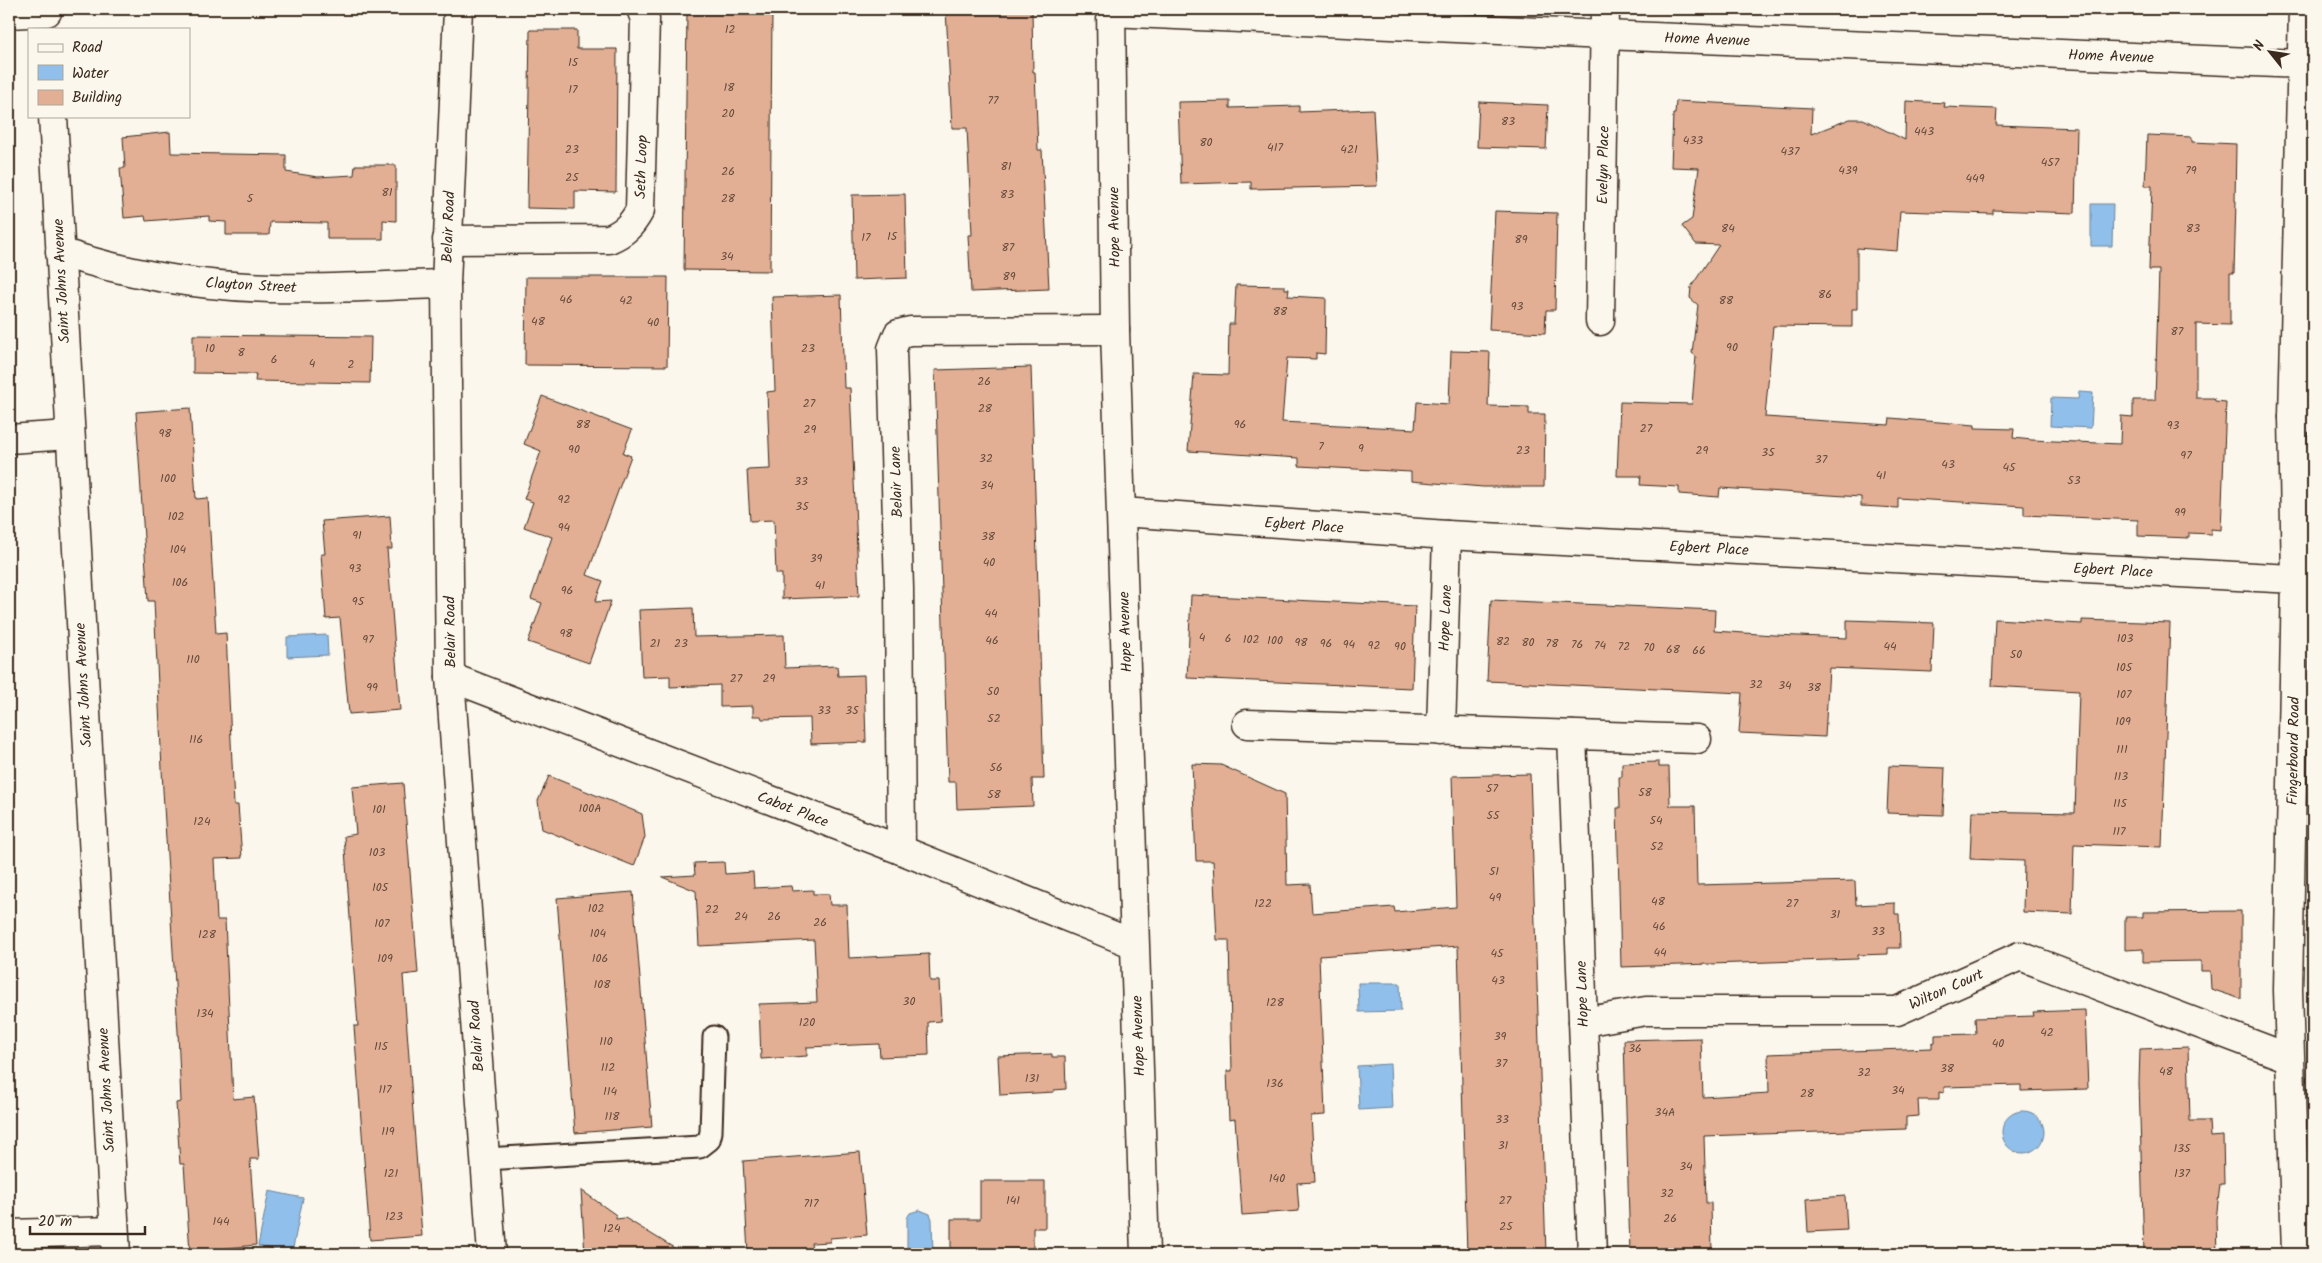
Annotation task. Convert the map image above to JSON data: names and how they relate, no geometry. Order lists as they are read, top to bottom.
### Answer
{
  "streets": {
    "street": [
      "Home Avenue",
      "Evelyn Place",
      "Seth Loop",
      "Belair Road",
      "Hope Avenue",
      "Saint Johns Avenue",
      "Clayton Street",
      "Belair Lane",
      "Egbert Place",
      "Hope Lane",
      "Fingerboard Road",
      "Cabot Place",
      "Wilton Court"
    ]
  },
  "crossings": [
    ["Home Avenue", "Evelyn Place"],
    ["Home Avenue", "Hope Avenue"],
    ["Home Avenue", "Fingerboard Road"],
    ["Seth Loop", "Belair Road"],
    ["Belair Road", "Clayton Street"],
    ["Belair Road", "Cabot Place"],
    ["Hope Avenue", "Belair Lane"],
    ["Hope Avenue", "Egbert Place"],
    ["Hope Avenue", "Cabot Place"],
    ["Saint Johns Avenue", "Clayton Street"],
    ["Belair Lane", "Cabot Place"],
    ["Egbert Place", "Hope Lane"],
    ["Egbert Place", "Fingerboard Road"],
    ["Hope Lane", "Wilton Court"],
    ["Fingerboard Road", "Wilton Court"]
  ],
  "house_numbers": [
    "12",
    "15",
    "18",
    "17",
    "77",
    "20",
    "83",
    "443",
    "433",
    "80",
    "417",
    "23",
    "421",
    "437",
    "457",
    "81",
    "439",
    "79",
    "26",
    "25",
    "449",
    "81",
    "83",
    "5",
    "28",
    "84",
    "83",
    "15",
    "17",
    "89",
    "87",
    "34",
    "89",
    "86",
    "46",
    "42",
    "88",
    "93",
    "88",
    "48",
    "40",
    "87",
    "90",
    "10",
    "23",
    "8",
    "6",
    "4",
    "2",
    "26",
    "27",
    "28",
    "88",
    "96",
    "93",
    "27",
    "29",
    "98",
    "7",
    "9",
    "90",
    "23",
    "29",
    "35",
    "97",
    "32",
    "37",
    "43",
    "45",
    "41",
    "100",
    "53",
    "33",
    "34",
    "92",
    "35",
    "99",
    "102",
    "94",
    "91",
    "38",
    "104",
    "39",
    "40",
    "93",
    "106",
    "41",
    "96",
    "95",
    "44",
    "98",
    "4",
    "6",
    "103",
    "97",
    "102",
    "46",
    "100",
    "82",
    "98",
    "80",
    "21",
    "23",
    "96",
    "78",
    "94",
    "76",
    "92",
    "74",
    "90",
    "72",
    "44",
    "70",
    "68",
    "66",
    "50",
    "110",
    "105",
    "27",
    "29",
    "32",
    "34",
    "99",
    "38",
    "50",
    "107",
    "33",
    "35",
    "52",
    "109",
    "116",
    "111",
    "56",
    "113",
    "57",
    "58",
    "58",
    "115",
    "100A",
    "101",
    "55",
    "54",
    "124",
    "117",
    "52",
    "103",
    "51",
    "105",
    "49",
    "48",
    "122",
    "27",
    "102",
    "22",
    "31",
    "24",
    "26",
    "26",
    "107",
    "46",
    "33",
    "104",
    "128",
    "44",
    "45",
    "109",
    "106",
    "43",
    "108",
    "30",
    "128",
    "134",
    "120",
    "42",
    "39",
    "110",
    "40",
    "115",
    "36",
    "37",
    "112",
    "38",
    "48",
    "32",
    "131",
    "136",
    "117",
    "34",
    "114",
    "28",
    "34A",
    "118",
    "33",
    "119",
    "31",
    "135",
    "34",
    "121",
    "137",
    "140",
    "32",
    "141",
    "27",
    "717",
    "123",
    "26",
    "144",
    "25",
    "124"
  ],
  "legend": ["Road", "Water", "Building"],
  "scale_bar": "20 m",
  "north": "top left"
}
